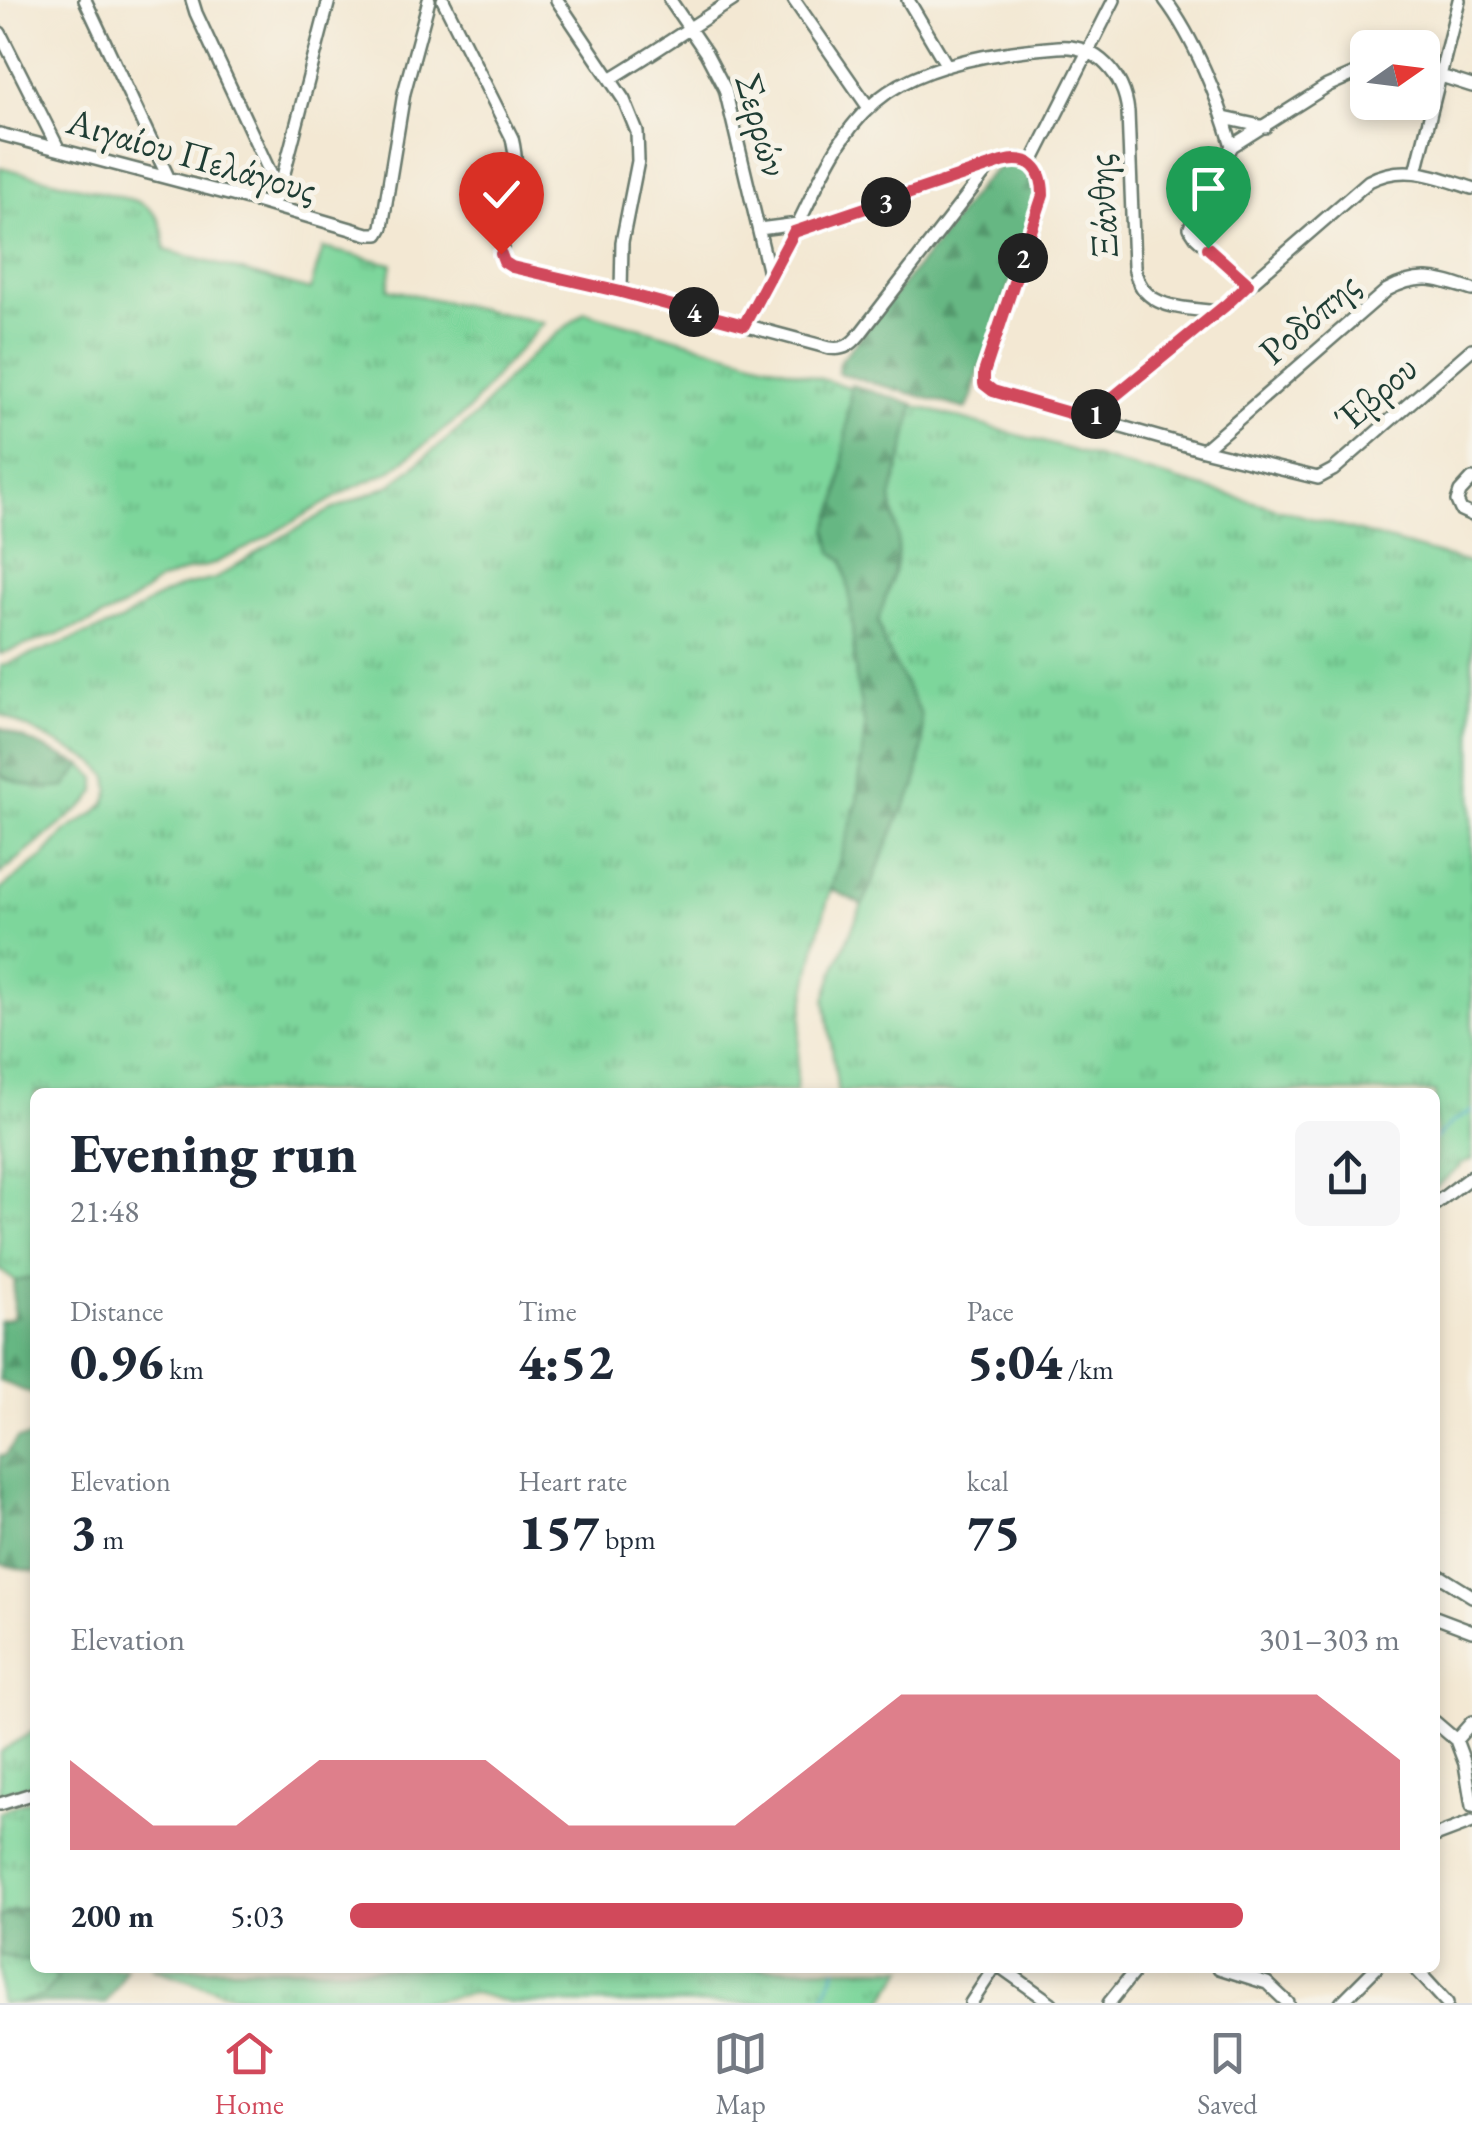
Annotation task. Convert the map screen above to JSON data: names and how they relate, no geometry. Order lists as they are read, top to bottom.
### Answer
{
  "streets": {
    "street": [
      "Σερρών",
      "Αιγαίου Πελάγους",
      "Ξάνθης",
      "Ροδόπης",
      "Έβρου"
    ]
  },
  "crossings": [
    ["Ροδόπης", "Έβρου"]
  ],
  "north": "right",
  "page": {
    "pins": [
      "3",
      "2",
      "4",
      "1"
    ],
    "heading": ["Evening run", "21:48"],
    "stats": [
      ["Distance", "0.96 km"],
      ["Time", "4:52"],
      ["Pace", "5:04 /km"],
      ["Elevation", "3 m"],
      ["Heart rate", "157 bpm"],
      ["kcal", "75"]
    ],
    "chart": ["Elevation", "301–303 m"],
    "list": [
      {
        "name": "200 m",
        "note": "5:03"
      }
    ],
    "tabs": ["Home", "Map", "Saved"]
  }
}
